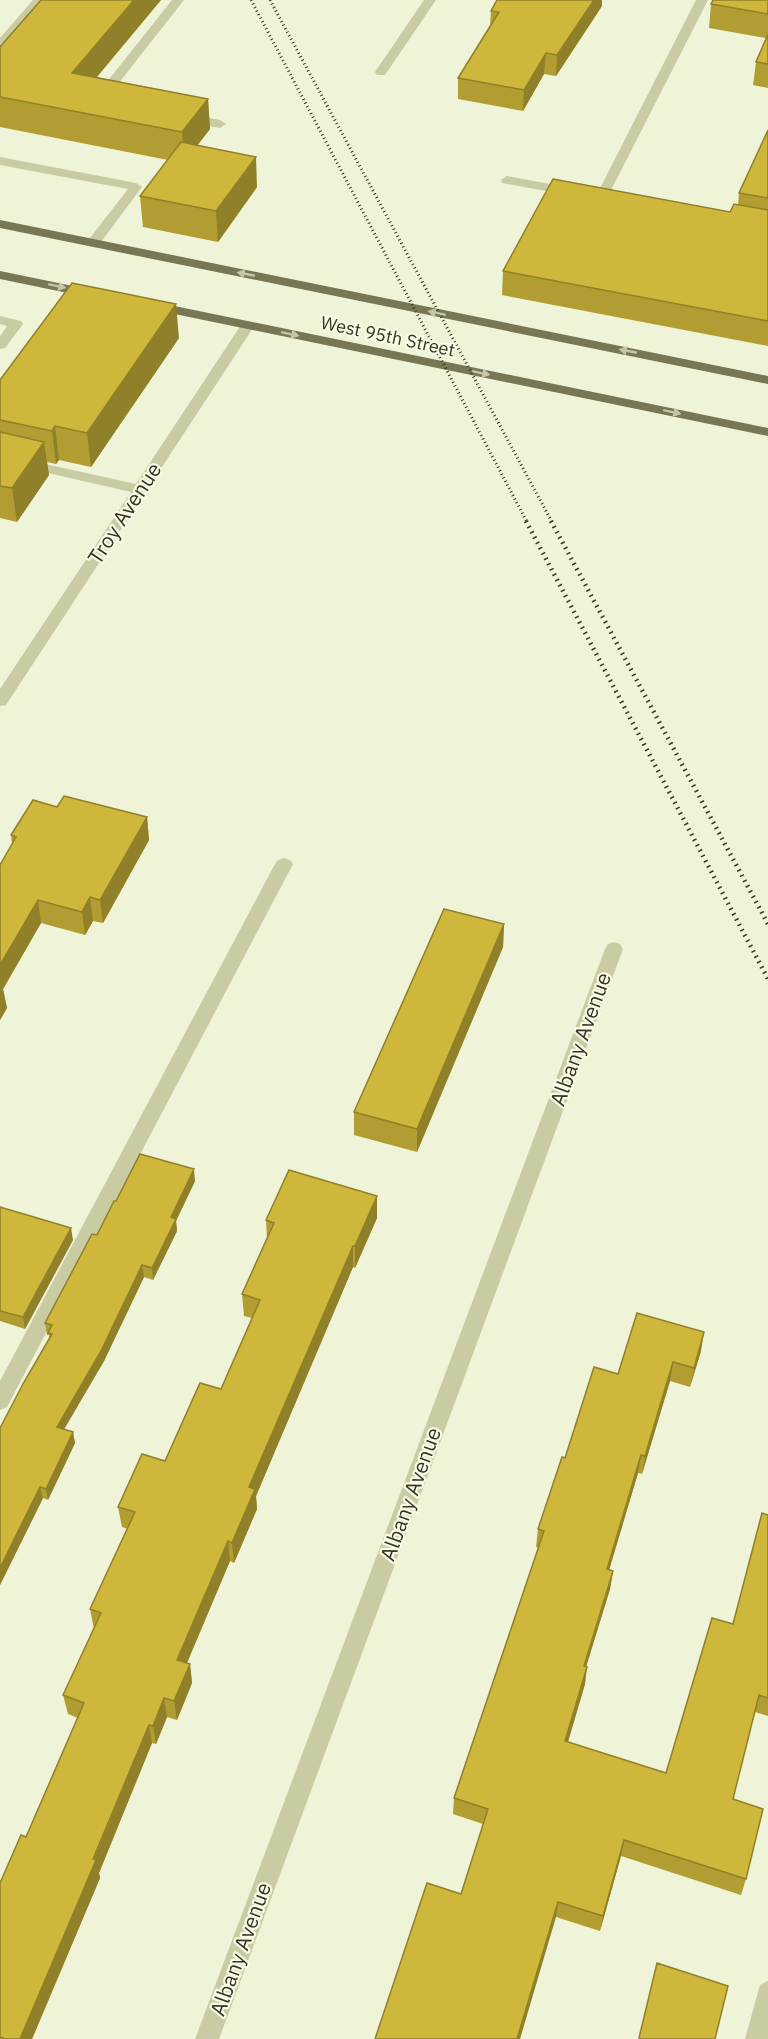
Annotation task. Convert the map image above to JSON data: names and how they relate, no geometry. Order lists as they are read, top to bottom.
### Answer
{
  "streets": {
    "main road": ["West 95th Street"],
    "street": ["Troy Avenue", "Albany Avenue"]
  },
  "crossings": [
    ["West 95th Street", "Troy Avenue"]
  ]
}
